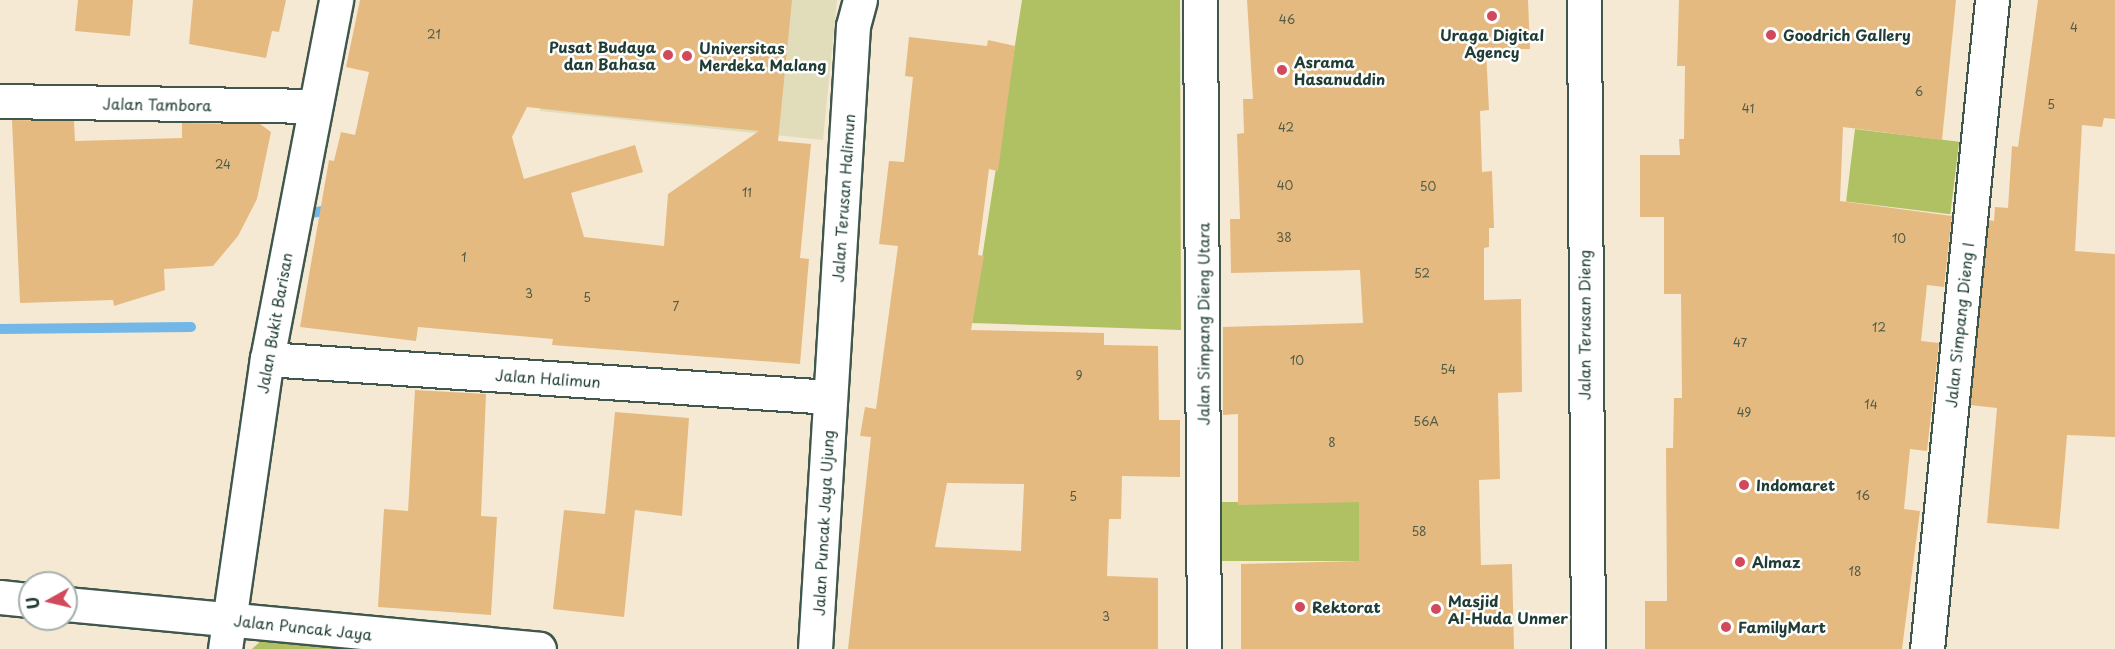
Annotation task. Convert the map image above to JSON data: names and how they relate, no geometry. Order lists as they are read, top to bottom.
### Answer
{
  "streets": {
    "street": [
      "Jalan Tambora",
      "Jalan Terusan Halimun",
      "Jalan Bukit Barisan",
      "Jalan Simpang Dieng Utara",
      "Jalan Terusan Dieng",
      "Jalan Simpang Dieng I",
      "Jalan Halimun",
      "Jalan Puncak Jaya Ujung",
      "Jalan Puncak Jaya"
    ]
  },
  "crossings": [
    ["Jalan Tambora", "Jalan Bukit Barisan"],
    ["Jalan Terusan Halimun", "Jalan Halimun"],
    ["Jalan Terusan Halimun", "Jalan Puncak Jaya Ujung"],
    ["Jalan Bukit Barisan", "Jalan Halimun"],
    ["Jalan Bukit Barisan", "Jalan Puncak Jaya"],
    ["Jalan Halimun", "Jalan Puncak Jaya Ujung"]
  ],
  "places": [
    "Uraga Digital Agency",
    "Goodrich Gallery",
    "Pusat Budaya dan Bahasa",
    "Universitas Merdeka Malang",
    "Asrama Hasanuddin",
    "Indomaret",
    "Almaz",
    "Rektorat",
    "Masjid Al-Huda Unmer",
    "FamilyMart"
  ],
  "house_numbers": [
    "46",
    "4",
    "21",
    "6",
    "5",
    "41",
    "42",
    "24",
    "40",
    "50",
    "11",
    "38",
    "10",
    "1",
    "52",
    "3",
    "5",
    "7",
    "12",
    "47",
    "10",
    "54",
    "9",
    "14",
    "49",
    "56A",
    "8",
    "16",
    "5",
    "58",
    "18",
    "3"
  ],
  "north": "left"
}
